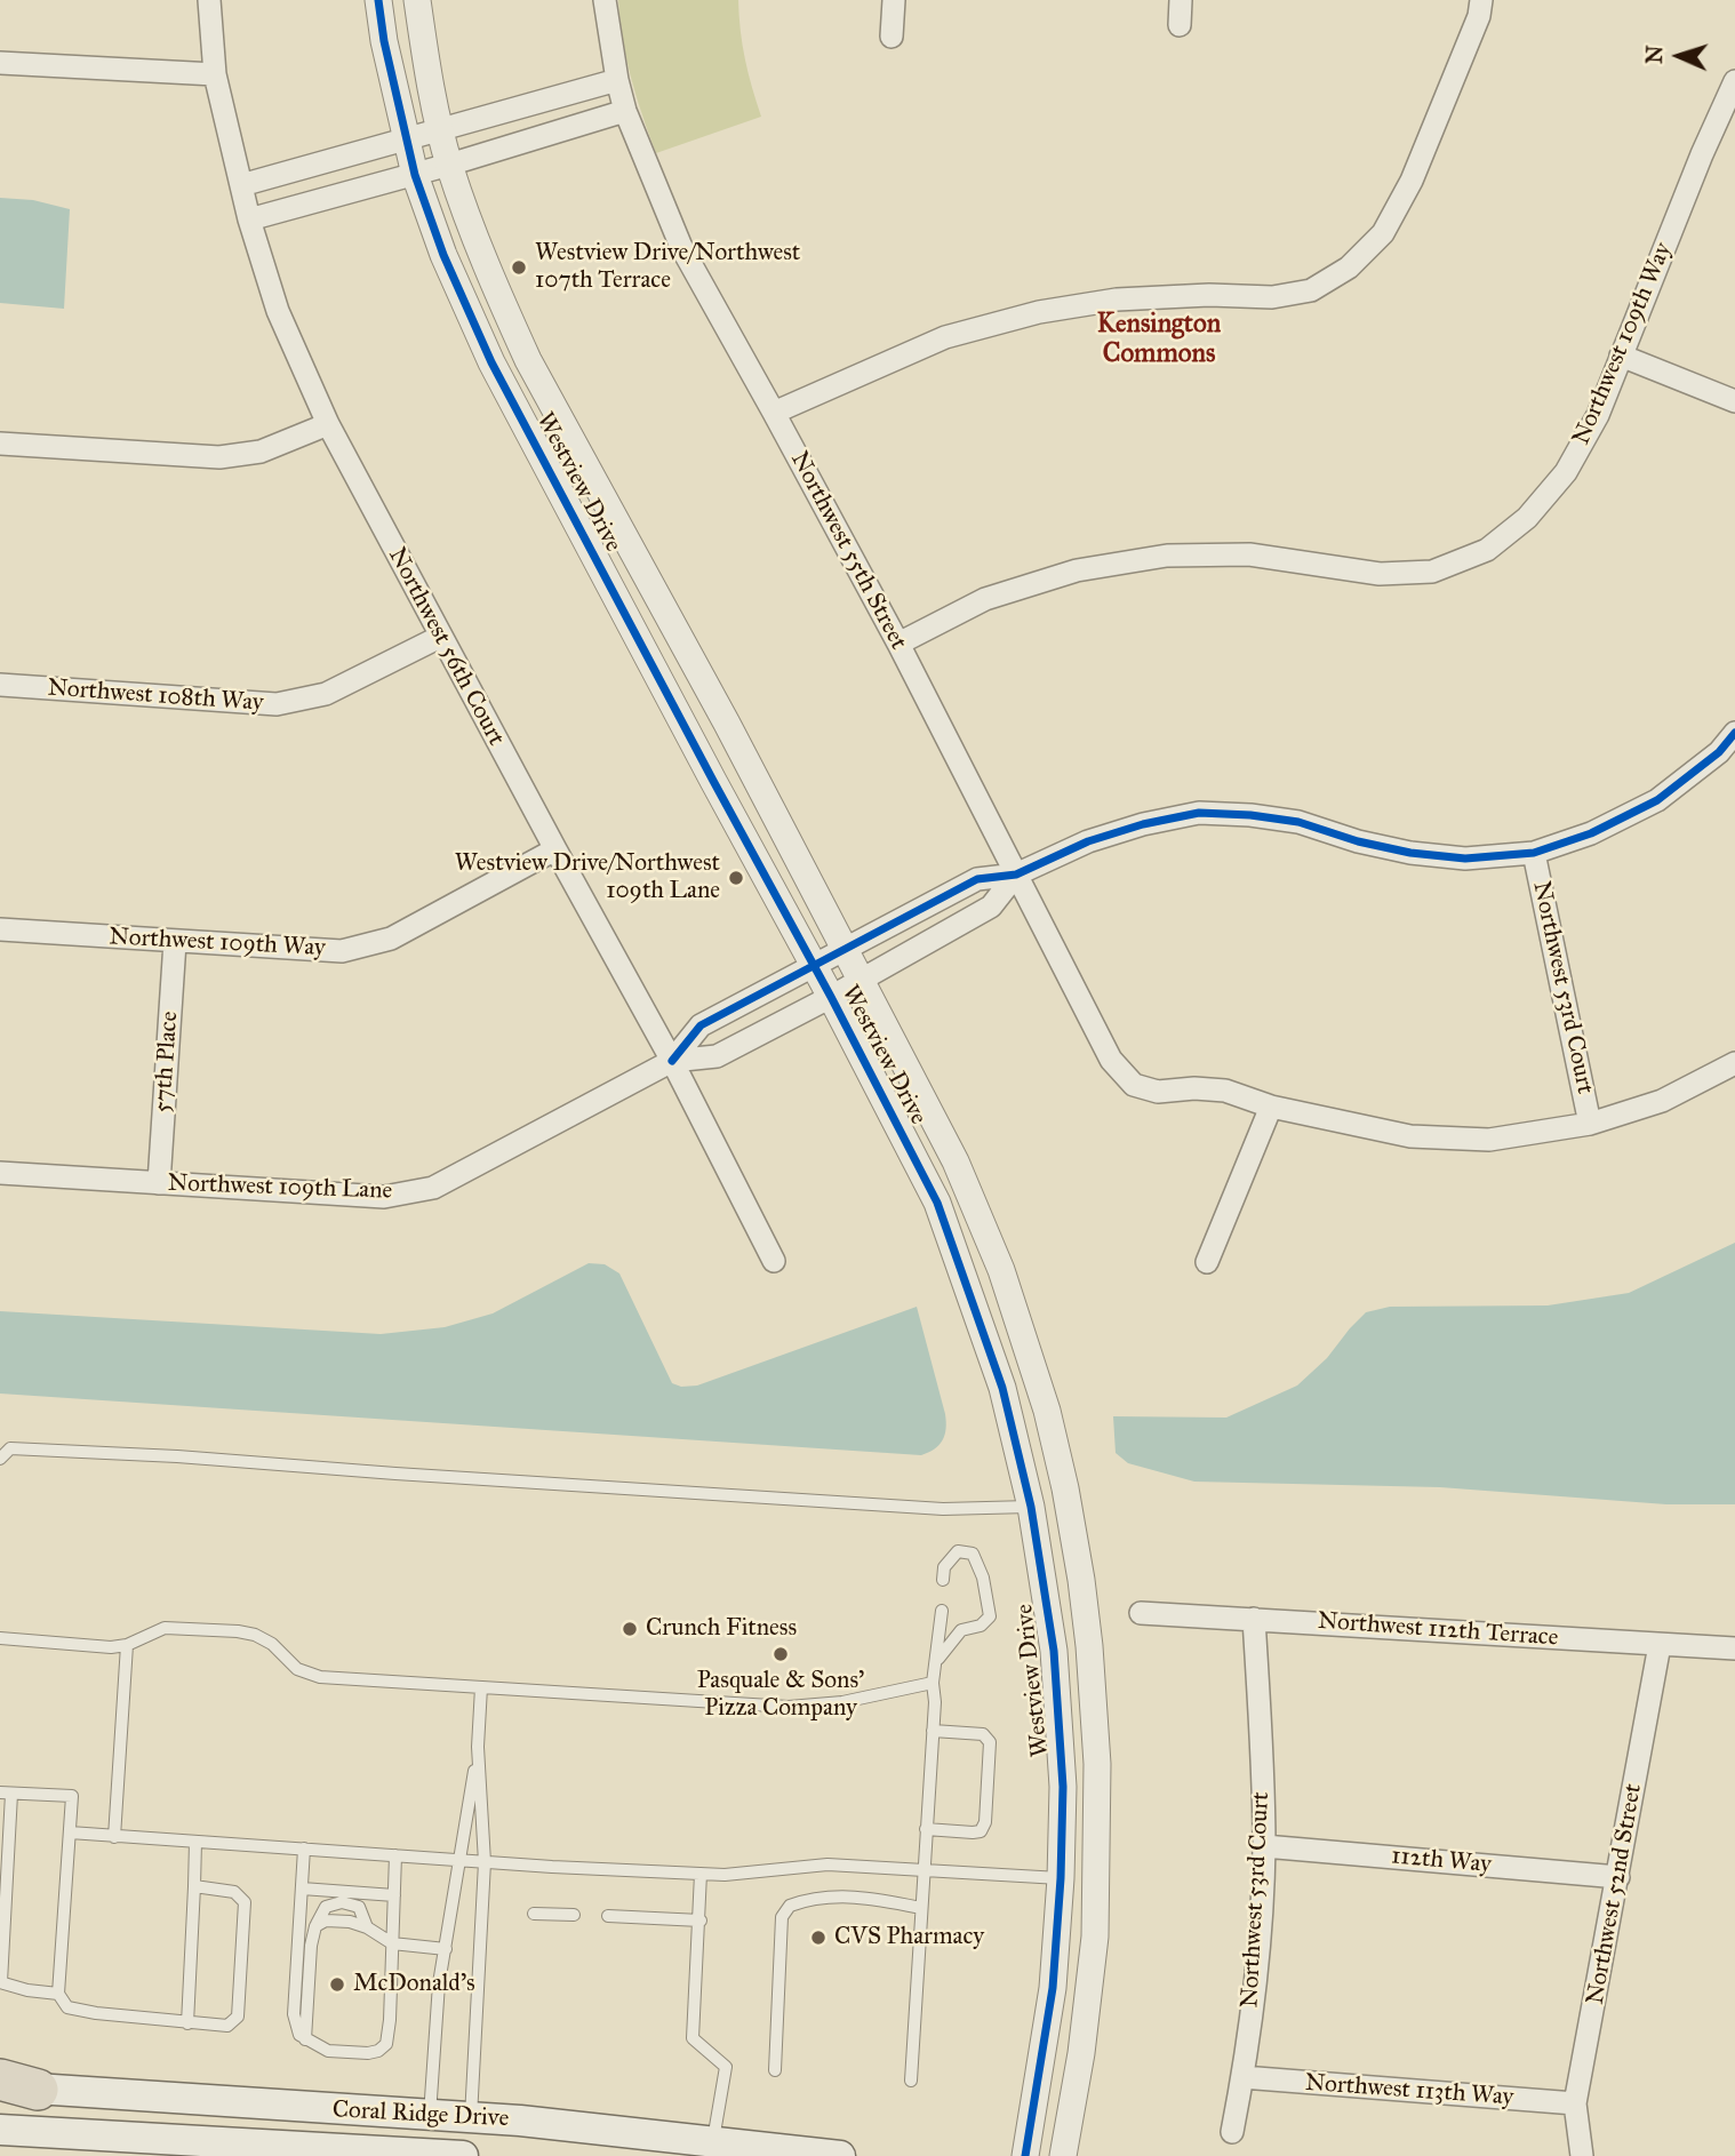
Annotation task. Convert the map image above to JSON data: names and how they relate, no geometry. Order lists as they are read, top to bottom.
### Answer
{
  "streets": {
    "main road": ["Coral Ridge Drive"],
    "street": [
      "Northwest 109th Way",
      "Westview Drive",
      "Northwest 55th Street",
      "Northwest 56th Court",
      "Northwest 108th Way",
      "Northwest 53rd Court",
      "57th Place",
      "Northwest 109th Lane",
      "Northwest 112th Terrace",
      "112th Way",
      "Northwest 52nd Street",
      "Northwest 113th Way"
    ]
  },
  "crossings": [
    ["Northwest 109th Way", "Northwest 55th Street"],
    ["Northwest 109th Way", "Northwest 56th Court"],
    ["Northwest 109th Way", "57th Place"],
    ["Westview Drive", "Northwest 109th Lane"],
    ["Northwest 55th Street", "Northwest 109th Lane"],
    ["Northwest 56th Court", "Northwest 108th Way"],
    ["Northwest 56th Court", "Northwest 109th Lane"],
    ["Northwest 53rd Court", "Northwest 109th Lane"],
    ["Northwest 53rd Court", "Northwest 112th Terrace"],
    ["Northwest 53rd Court", "112th Way"],
    ["Northwest 53rd Court", "Northwest 113th Way"],
    ["57th Place", "Northwest 109th Lane"],
    ["Northwest 112th Terrace", "Northwest 52nd Street"],
    ["112th Way", "Northwest 52nd Street"],
    ["Northwest 52nd Street", "Northwest 113th Way"]
  ],
  "districts": ["Kensington Commons"],
  "places": [
    "Westview Drive/Northwest 107th Terrace",
    "Westview Drive/Northwest 109th Lane",
    "Crunch Fitness",
    "Pasquale & Sons' Pizza Company",
    "CVS Pharmacy",
    "McDonald's"
  ],
  "north": "left"
}
